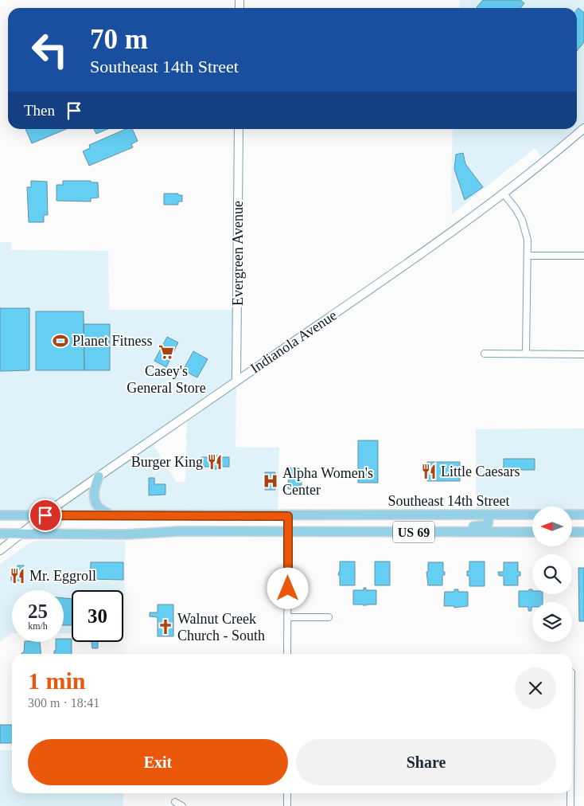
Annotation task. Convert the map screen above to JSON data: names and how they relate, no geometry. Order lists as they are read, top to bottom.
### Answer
{
  "streets": {
    "main road": [
      "Evergreen Avenue",
      "Indianola Avenue",
      "Southeast 14th Street",
      "US 69"
    ]
  },
  "crossings": [
    ["Evergreen Avenue", "Indianola Avenue"],
    ["Indianola Avenue", "Southeast 14th Street"],
    ["Indianola Avenue", "US 69"]
  ],
  "places": {
    "sports": ["Planet Fitness"],
    "supermarket": ["Casey's General Store"],
    "restaurant": ["Burger King", "Little Caesars", "Mr. Eggroll"],
    "hospital": ["Alpha Women's Center"],
    "church": ["Walnut Creek Church - South"]
  },
  "north": "left",
  "page": {
    "turn": ["70 m", "Southeast 14th Street"],
    "then": "Then",
    "speed": "25 km/h",
    "limit": "30",
    "heading": ["1 min", "300 m · 18:41"],
    "buttons": ["Exit", "Share"]
  }
}
